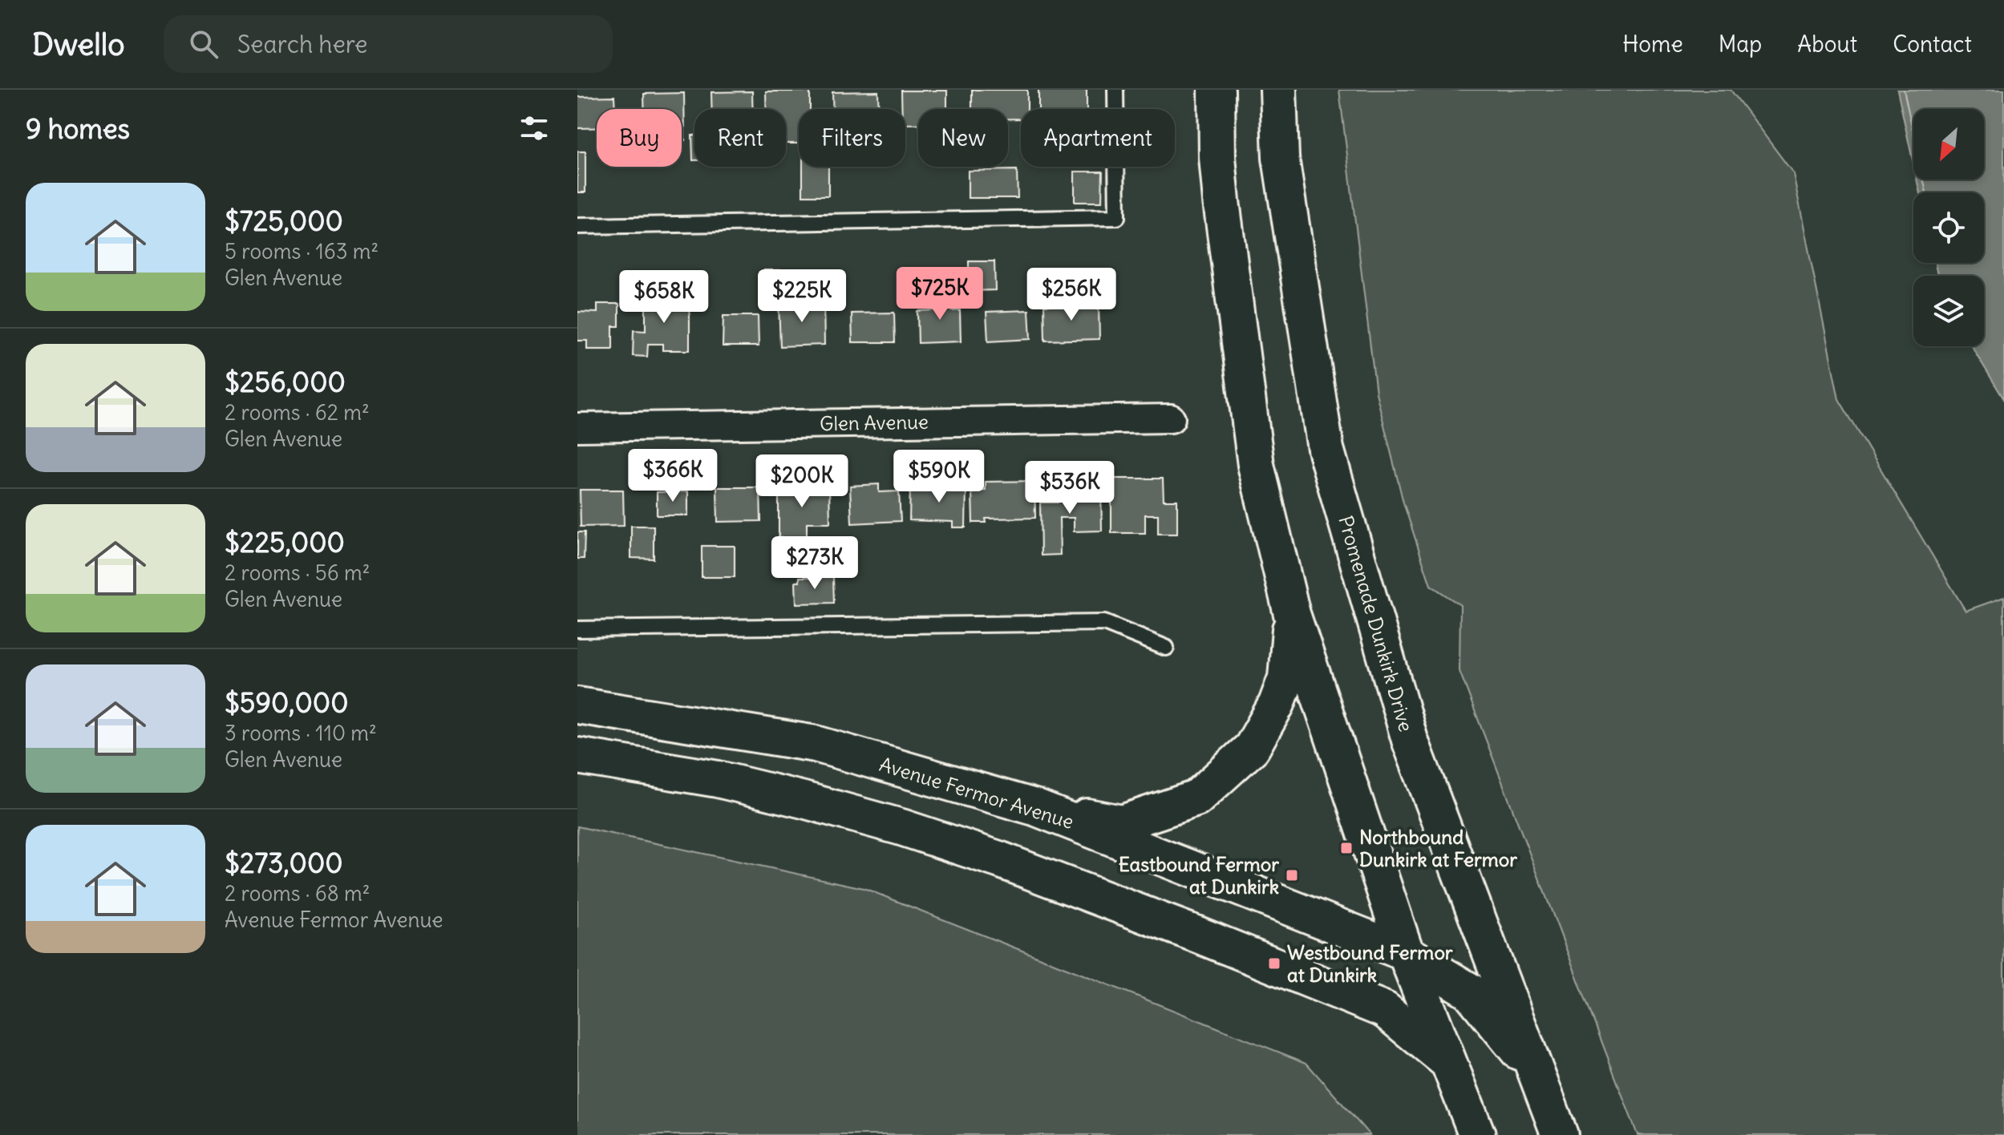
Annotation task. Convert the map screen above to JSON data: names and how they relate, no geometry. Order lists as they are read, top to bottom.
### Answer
{
  "streets": {
    "main road": ["Promenade Dunkirk Drive", "Avenue Fermor Avenue"],
    "street": ["Glen Avenue"]
  },
  "crossings": [
    ["Promenade Dunkirk Drive", "Avenue Fermor Avenue"]
  ],
  "places": {
    "transit": ["Northbound Dunkirk at Fermor", "Eastbound Fermor at Dunkirk", "Westbound Fermor at Dunkirk"]
  },
  "north": "bottom left",
  "page": {
    "header": "Dwello",
    "search": "Search here",
    "nav": [
      "Home",
      "Map",
      "About",
      "Contact"
    ],
    "heading": "9 homes",
    "chip": [
      "Buy",
      "Rent",
      "Filters",
      "New",
      "Apartment"
    ],
    "list": [
      {
        "name": "$725,000",
        "note": "5 rooms · 163 m² · Glen Avenue"
      },
      {
        "name": "$256,000",
        "note": "2 rooms · 62 m² · Glen Avenue"
      },
      {
        "name": "$225,000",
        "note": "2 rooms · 56 m² · Glen Avenue"
      },
      {
        "name": "$590,000",
        "note": "3 rooms · 110 m² · Glen Avenue"
      },
      {
        "name": "$273,000",
        "note": "2 rooms · 68 m² · Avenue Fermor Avenue"
      }
    ],
    "price": [
      "$725K",
      "$256K",
      "$225K",
      "$658K",
      "$366K",
      "$590K",
      "$200K",
      "$536K",
      "$273K"
    ]
  }
}
